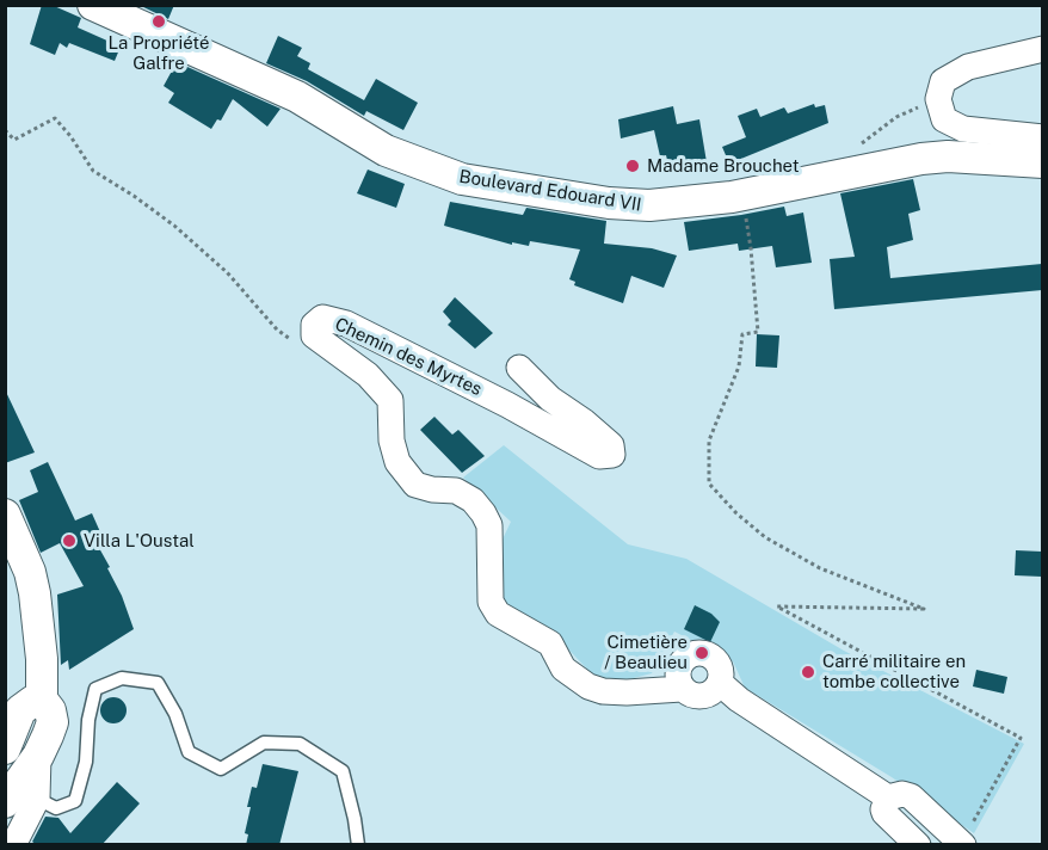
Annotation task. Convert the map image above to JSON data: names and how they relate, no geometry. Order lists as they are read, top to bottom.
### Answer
{
  "streets": {
    "street": ["Boulevard Edouard VII", "Chemin des Myrtes"]
  },
  "places": [
    "La Propriété Galfre",
    "Madame Brouchet",
    "Villa L'Oustal",
    "Cimetière / Beaulieu",
    "Carré militaire en tombe collective"
  ]
}
